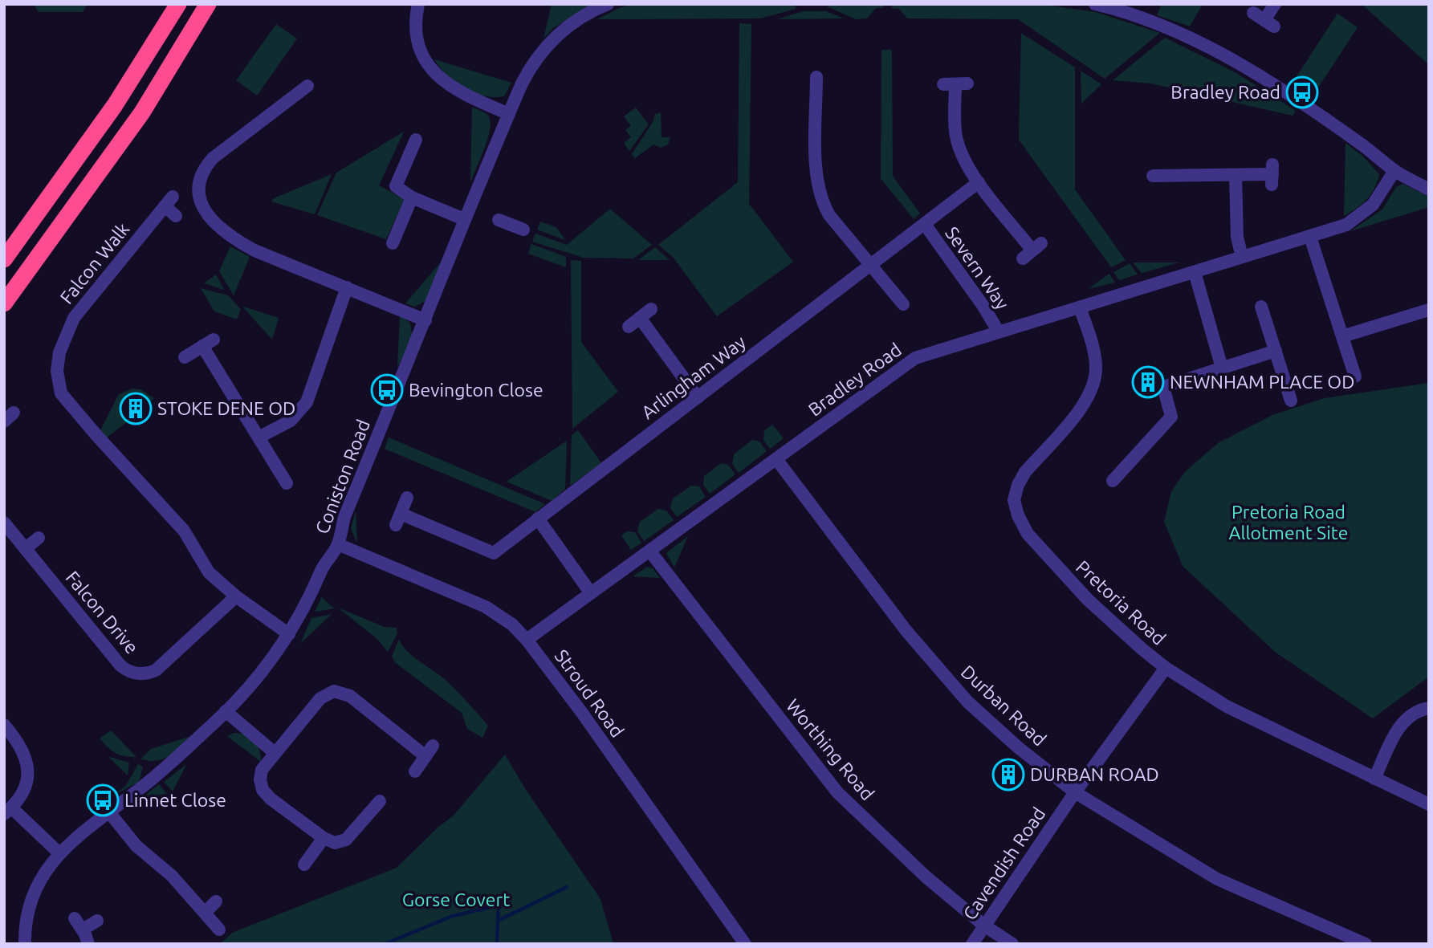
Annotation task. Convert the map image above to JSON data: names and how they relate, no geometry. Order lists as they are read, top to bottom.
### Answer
{
  "streets": {
    "street": [
      "Falcon Walk",
      "Severn Way",
      "Arlingham Way",
      "Bradley Road",
      "Coniston Road",
      "Pretoria Road",
      "Falcon Drive",
      "Stroud Road",
      "Durban Road",
      "Worthing Road",
      "Cavendish Road"
    ]
  },
  "crossings": [
    ["Falcon Walk", "Falcon Drive"],
    ["Severn Way", "Arlingham Way"],
    ["Severn Way", "Bradley Road"],
    ["Bradley Road", "Pretoria Road"],
    ["Bradley Road", "Stroud Road"],
    ["Bradley Road", "Durban Road"],
    ["Bradley Road", "Worthing Road"],
    ["Coniston Road", "Stroud Road"],
    ["Pretoria Road", "Cavendish Road"],
    ["Durban Road", "Cavendish Road"],
    ["Worthing Road", "Cavendish Road"]
  ],
  "parks": ["Pretoria Road Allotment Site", "Gorse Covert"],
  "places": {
    "bus stop": ["Bradley Road", "Bevington Close", "Linnet Close"],
    "building": ["NEWNHAM PLACE OD", "STOKE DENE OD", "DURBAN ROAD"]
  }
}
